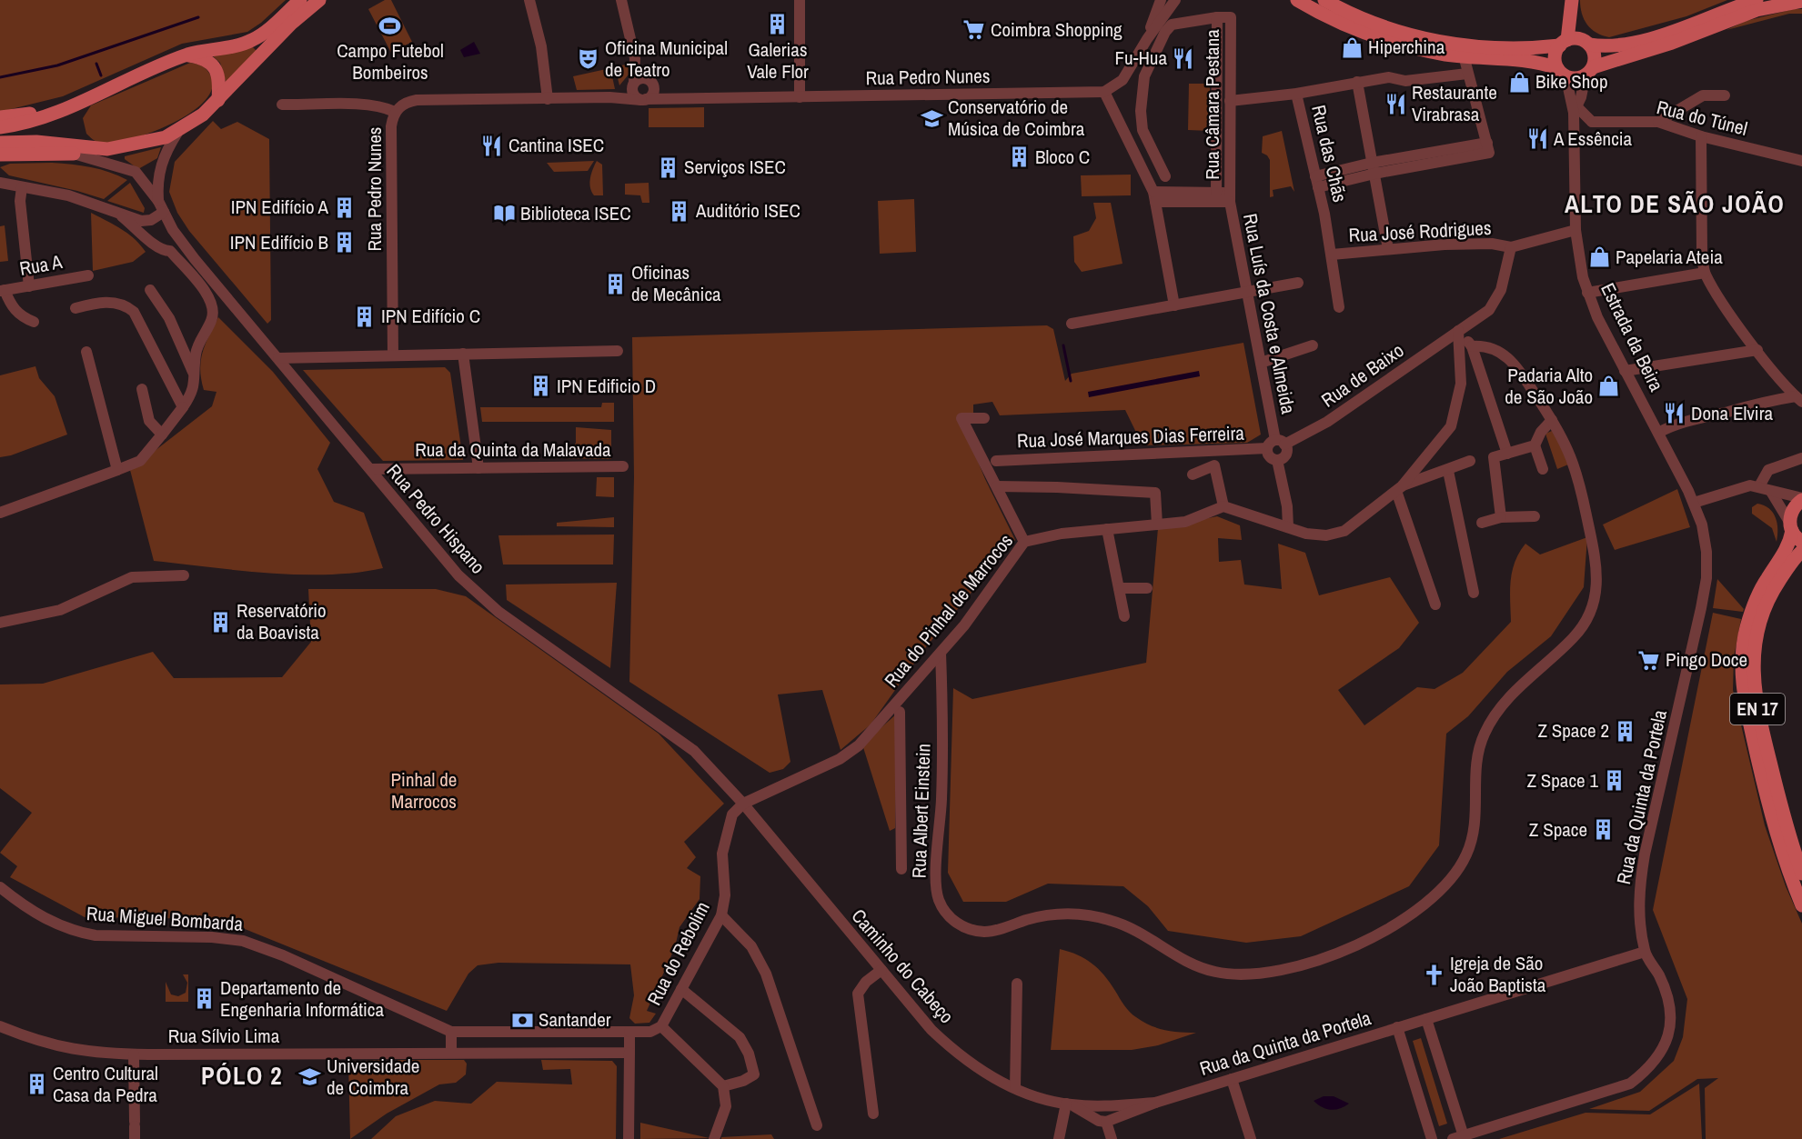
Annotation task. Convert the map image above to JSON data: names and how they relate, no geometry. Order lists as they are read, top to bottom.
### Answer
{
  "streets": {
    "main road": ["EN 17"],
    "street": [
      "Rua Pedro Nunes",
      "Rua Câmara Pestana",
      "Rua do Túnel",
      "Rua das Chãs",
      "Rua José Rodrigues",
      "Rua A",
      "Rua Luís da Costa e Almeida",
      "Estrada da Beira",
      "Rua de Baixo",
      "Rua José Marques Dias Ferreira",
      "Rua da Quinta da Malavada",
      "Rua Pedro Hispano",
      "Rua do Pinhal de Marrocos",
      "Rua da Quinta da Portela",
      "Rua Albert Einstein",
      "Rua Miguel Bombarda",
      "Rua do Rebolim",
      "Caminho do Cabeço",
      "Rua Sílvio Lima"
    ]
  },
  "crossings": [
    ["Rua Câmara Pestana", "Rua Luís da Costa e Almeida"],
    ["Rua das Chãs", "Rua José Rodrigues"],
    ["Rua Luís da Costa e Almeida", "Rua de Baixo"],
    ["Rua Luís da Costa e Almeida", "Rua José Marques Dias Ferreira"],
    ["Estrada da Beira", "Rua da Quinta da Portela"],
    ["Rua de Baixo", "Rua José Marques Dias Ferreira"],
    ["Rua da Quinta da Malavada", "Rua Pedro Hispano"],
    ["Rua Pedro Hispano", "Rua do Pinhal de Marrocos"],
    ["Rua Pedro Hispano", "Rua do Rebolim"],
    ["Rua Pedro Hispano", "Caminho do Cabeço"],
    ["Rua do Pinhal de Marrocos", "Rua Albert Einstein"],
    ["Rua do Pinhal de Marrocos", "Rua do Rebolim"],
    ["Rua do Pinhal de Marrocos", "Caminho do Cabeço"],
    ["Rua da Quinta da Portela", "Caminho do Cabeço"],
    ["Rua do Rebolim", "Caminho do Cabeço"]
  ],
  "districts": ["ALTO DE SÃO JOÃO", "PÓLO 2"],
  "parks": ["Pinhal de Marrocos"],
  "places": {
    "building": [
      "Galerias Vale Flor",
      "Bloco C",
      "Serviços ISEC",
      "IPN Edifício A",
      "Auditório ISEC",
      "IPN Edifício B",
      "Oficinas de Mecânica",
      "IPN Edifício C",
      "IPN Edificio D",
      "Reservatório da Boavista",
      "Z Space 2",
      "Z Space 1",
      "Z Space",
      "Departamento de Engenharia Informática",
      "Centro Cultural Casa da Pedra"
    ],
    "sports": ["Campo Futebol Bombeiros"],
    "supermarket": ["Coimbra Shopping", "Pingo Doce"],
    "shop": [
      "Hiperchina",
      "Bike Shop",
      "Papelaria Ateia",
      "Padaria Alto de São João"
    ],
    "restaurant": [
      "Fu-Hua",
      "Restaurante Virabrasa",
      "A Essência",
      "Cantina ISEC",
      "Dona Elvira"
    ],
    "theatre": ["Oficina Municipal de Teatro"],
    "school or university": ["Conservatório de Música de Coimbra", "Universidade de Coimbra"],
    "library": ["Biblioteca ISEC"],
    "church": ["Igreja de São João Baptista"],
    "bank": ["Santander"]
  }
}
